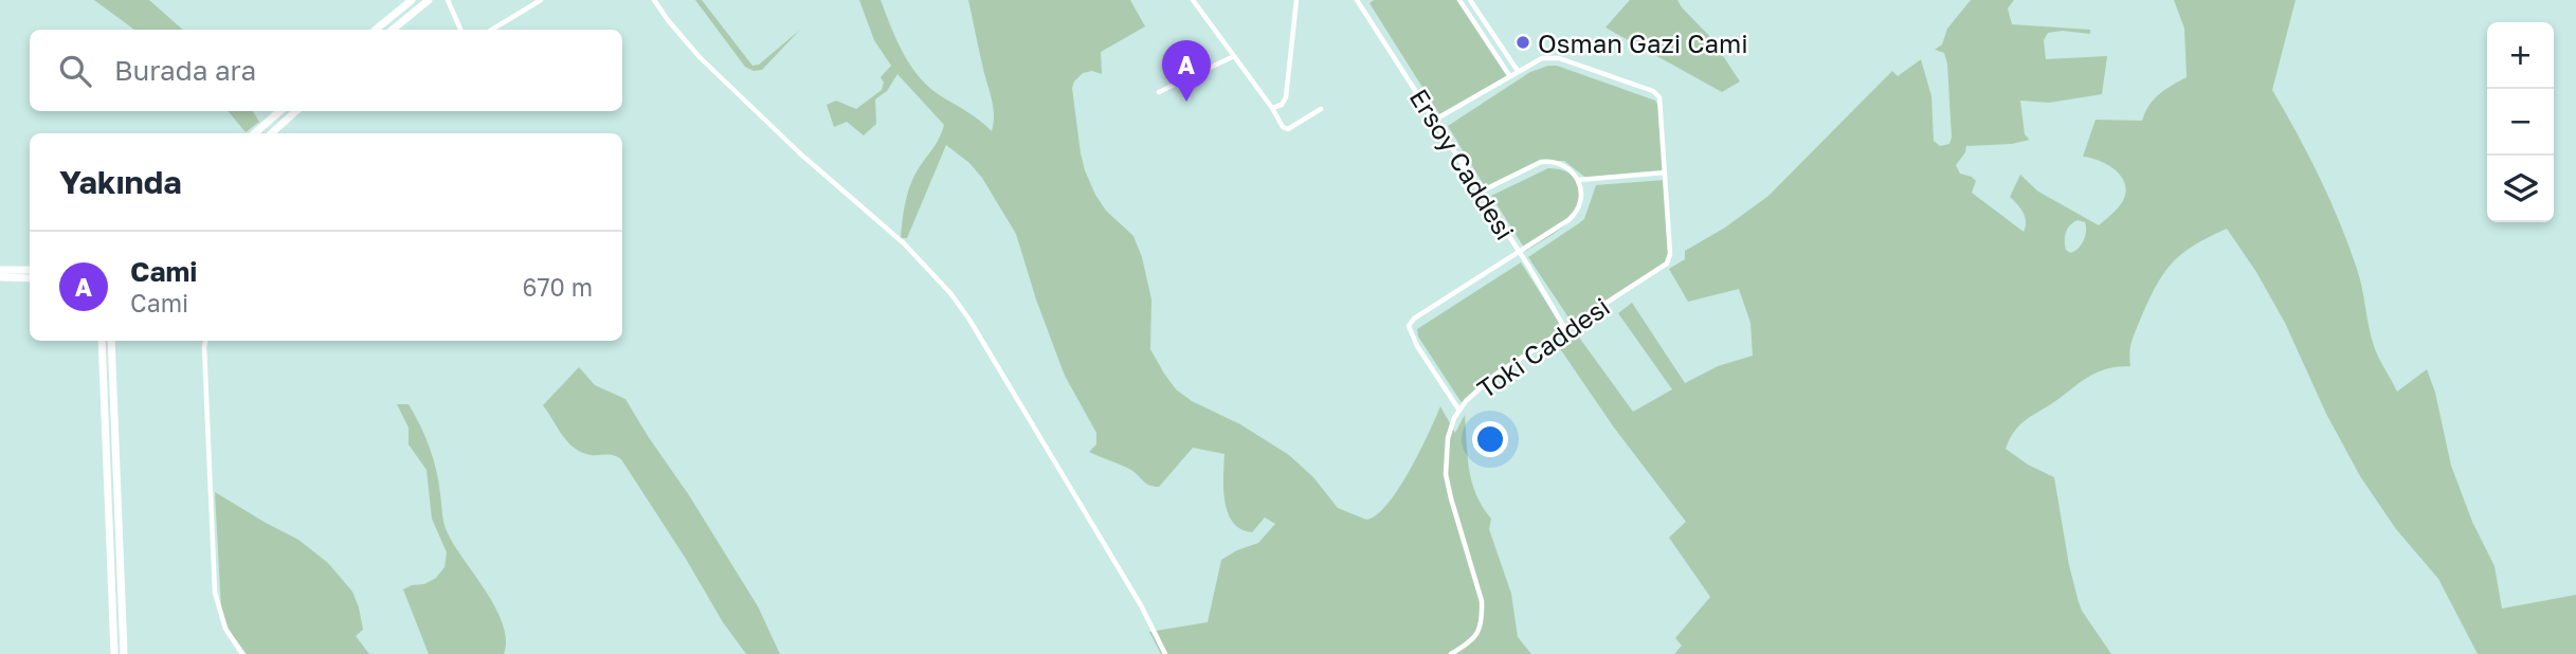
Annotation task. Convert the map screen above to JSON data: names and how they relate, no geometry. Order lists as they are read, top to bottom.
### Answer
{
  "streets": {
    "street": ["Ersoy Caddesi", "Toki Caddesi"]
  },
  "crossings": [
    ["Ersoy Caddesi", "Toki Caddesi"]
  ],
  "places": ["Osman Gazi Cami"],
  "page": {
    "map_buttons": ["+", "−"],
    "search": "Burada ara",
    "pins": "A",
    "heading": "Yakında",
    "list": [
      {
        "mark": "A",
        "name": "Cami",
        "note": "Cami",
        "value": "670 m"
      }
    ]
  }
}
